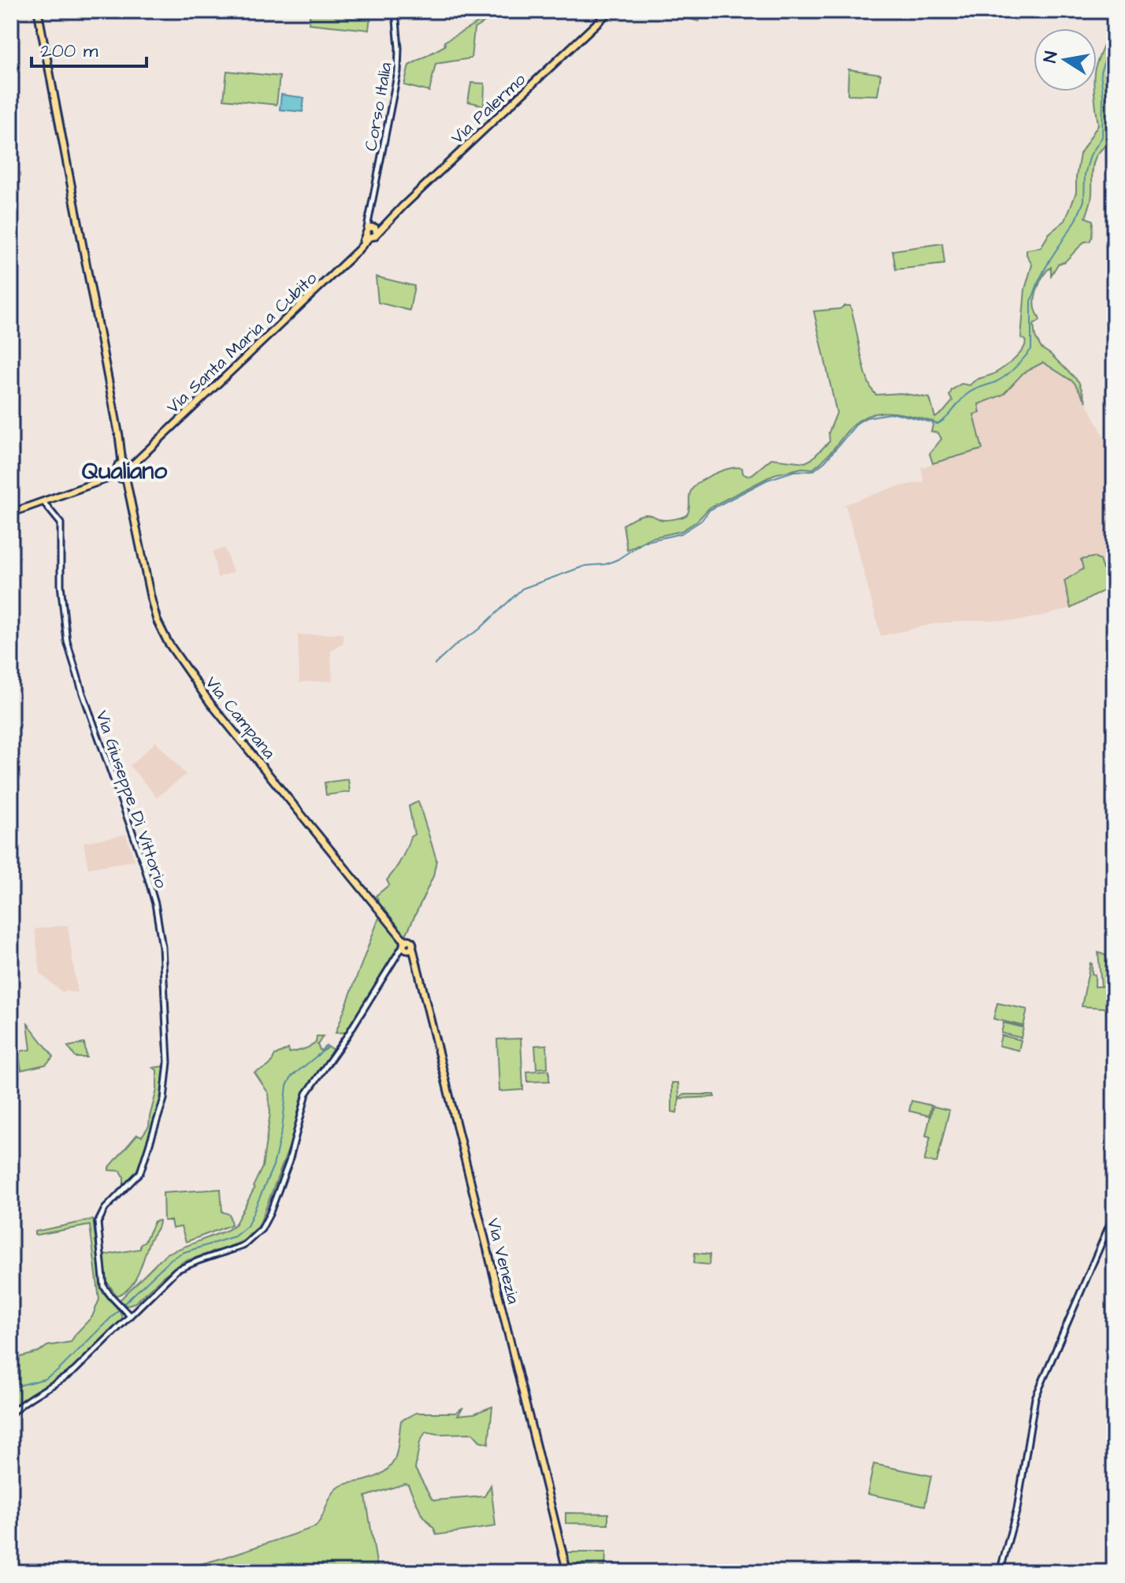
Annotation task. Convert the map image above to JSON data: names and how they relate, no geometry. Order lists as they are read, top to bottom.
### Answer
{
  "streets": {
    "main road": [
      "Via Palermo",
      "Via Santa Maria a Cubito",
      "Via Campana",
      "Via Venezia"
    ],
    "street": ["Corso Italia", "Via Giuseppe Di Vittorio"]
  },
  "crossings": [
    ["Corso Italia", "Via Santa Maria a Cubito"],
    ["Via Santa Maria a Cubito", "Via Campana"],
    ["Via Campana", "Via Venezia"]
  ],
  "districts": ["Qualiano"],
  "scale_bar": "200 m",
  "north": "left"
}
